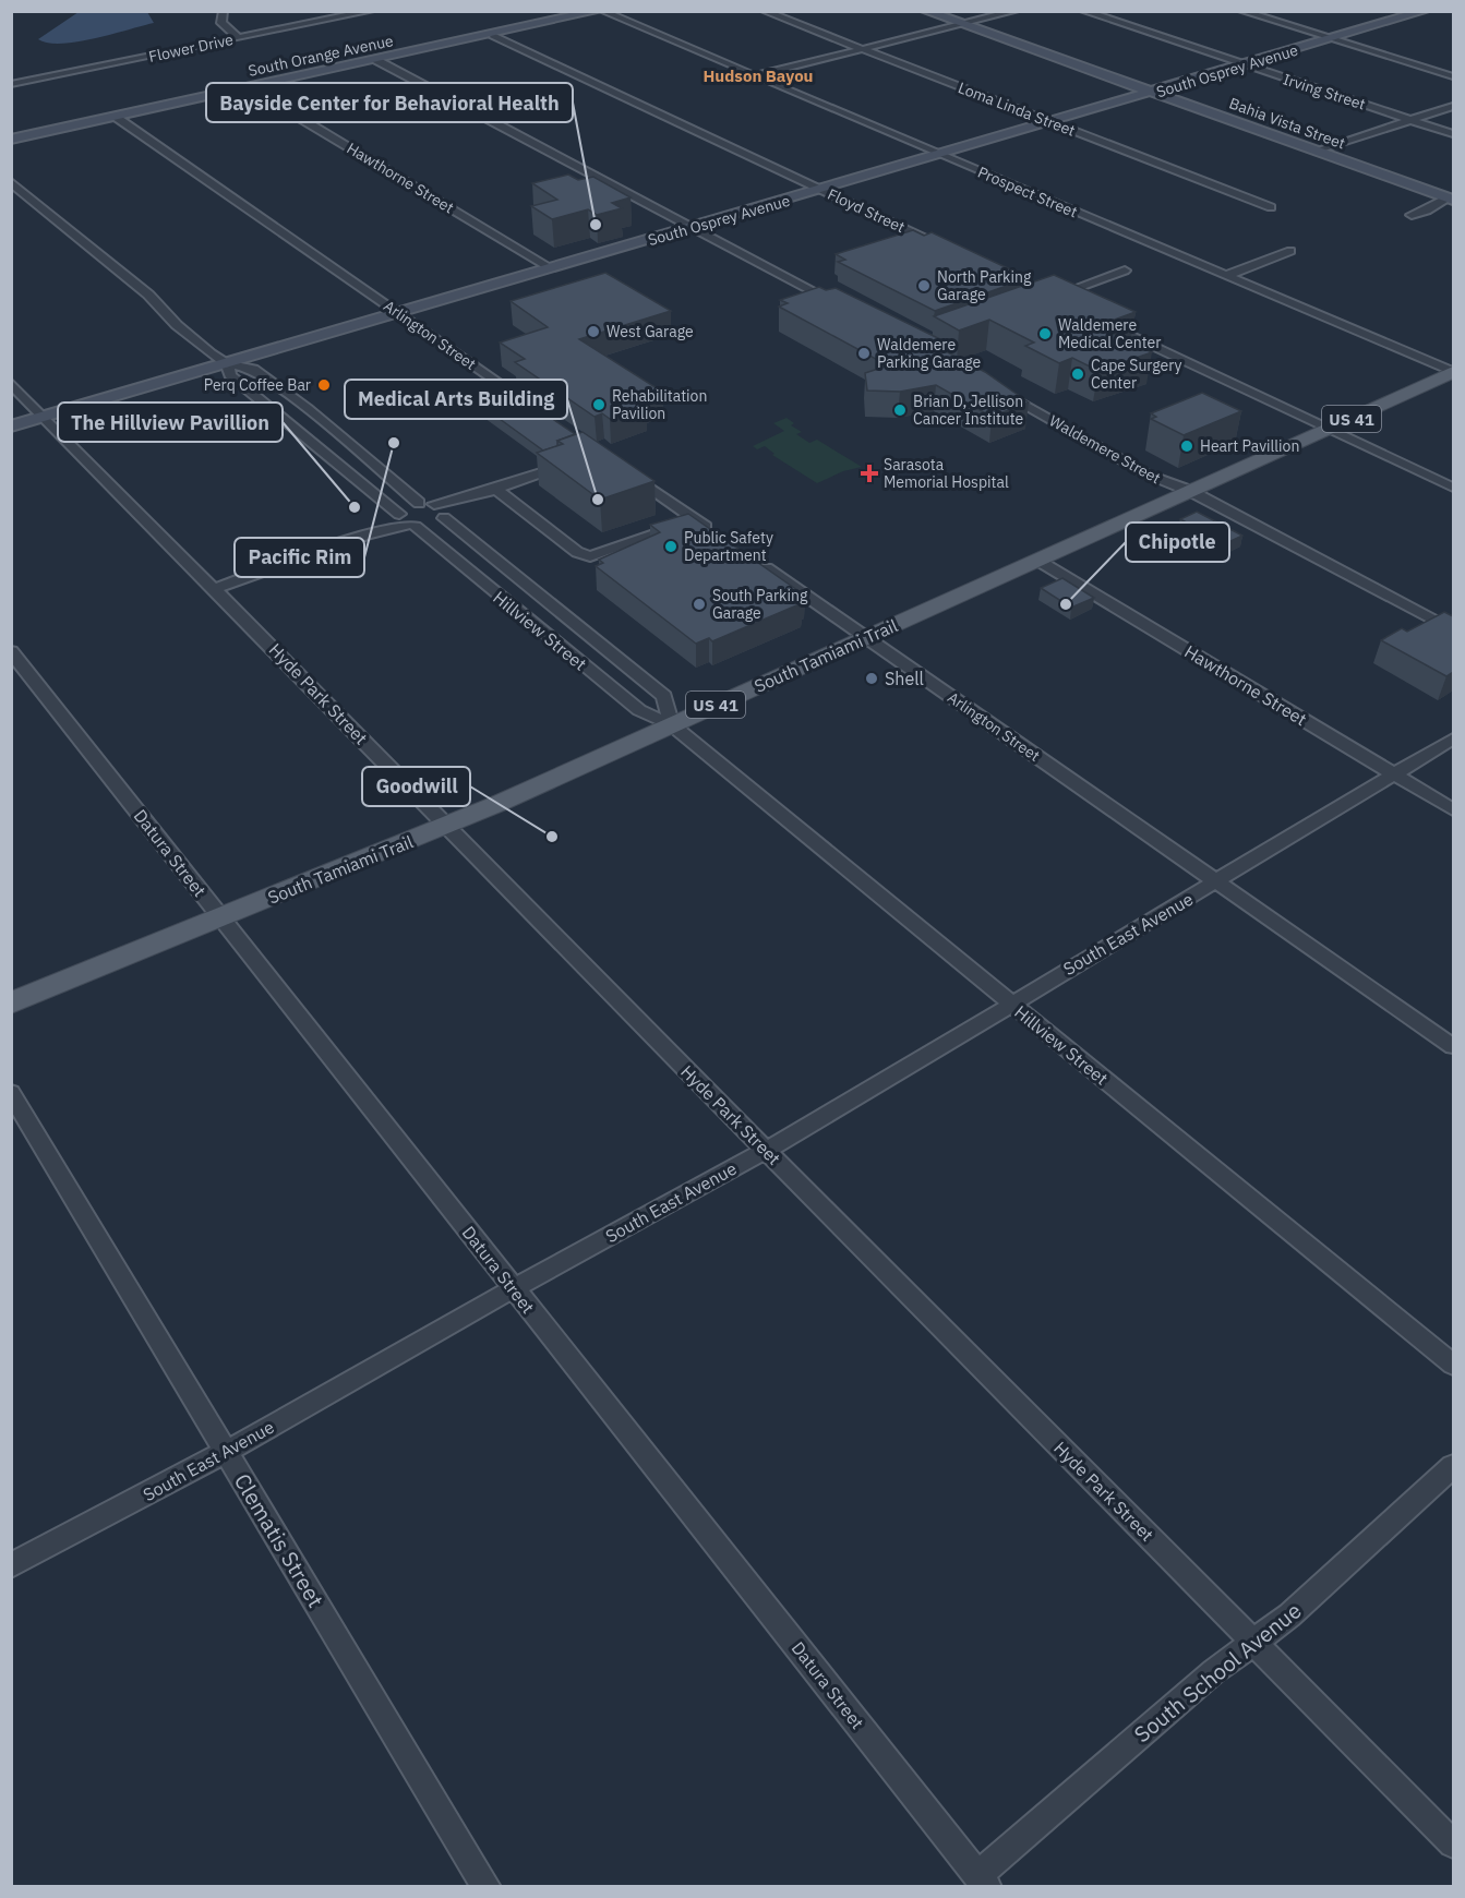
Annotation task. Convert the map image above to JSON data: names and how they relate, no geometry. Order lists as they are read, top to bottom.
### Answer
{
  "streets": {
    "main road": ["US 41", "South Tamiami Trail"],
    "street": [
      "Flower Drive",
      "South Orange Avenue",
      "South Osprey Avenue",
      "Irving Street",
      "Loma Linda Street",
      "Bahia Vista Street",
      "Hawthorne Street",
      "Prospect Street",
      "Floyd Street",
      "Arlington Street",
      "Waldemere Street",
      "Hillview Street",
      "Hyde Park Street",
      "Datura Street",
      "South East Avenue",
      "Clematis Street",
      "South School Avenue"
    ]
  },
  "crossings": [
    ["South Orange Avenue", "Hawthorne Street"],
    ["South Orange Avenue", "Prospect Street"],
    ["South Orange Avenue", "Floyd Street"],
    ["South Orange Avenue", "Arlington Street"],
    ["South Osprey Avenue", "Irving Street"],
    ["South Osprey Avenue", "Loma Linda Street"],
    ["South Osprey Avenue", "Bahia Vista Street"],
    ["South Osprey Avenue", "Hawthorne Street"],
    ["South Osprey Avenue", "Prospect Street"],
    ["South Osprey Avenue", "Floyd Street"],
    ["South Osprey Avenue", "Arlington Street"],
    ["South Osprey Avenue", "Hillview Street"],
    ["South Osprey Avenue", "Hyde Park Street"],
    ["Hawthorne Street", "South Tamiami Trail"],
    ["Hawthorne Street", "South East Avenue"],
    ["Prospect Street", "South Tamiami Trail"],
    ["Arlington Street", "South Tamiami Trail"],
    ["Arlington Street", "South East Avenue"],
    ["Waldemere Street", "South Tamiami Trail"],
    ["Hillview Street", "South Tamiami Trail"],
    ["Hillview Street", "South East Avenue"],
    ["South Tamiami Trail", "Hyde Park Street"],
    ["South Tamiami Trail", "Datura Street"],
    ["Hyde Park Street", "South East Avenue"],
    ["Hyde Park Street", "South School Avenue"],
    ["Datura Street", "South East Avenue"],
    ["Datura Street", "South School Avenue"],
    ["South East Avenue", "Clematis Street"]
  ],
  "districts": ["Hudson Bayou"],
  "places": {
    "other": [
      "Bayside Center for Behavioral Health",
      "North Parking Garage",
      "West Garage",
      "Waldemere Medical Center",
      "Waldemere Parking Garage",
      "Cape Surgery Center",
      "Perq Coffee Bar",
      "Rehabilitation Pavilion",
      "Brian D, Jellison Cancer Institute",
      "Pacific Rim",
      "Heart Pavillion",
      "Medical Arts Building",
      "The Hillview Pavillion",
      "Public Safety Department",
      "South Parking Garage",
      "Chipotle",
      "Shell",
      "Goodwill"
    ],
    "health": ["Sarasota Memorial Hospital"]
  }
}
